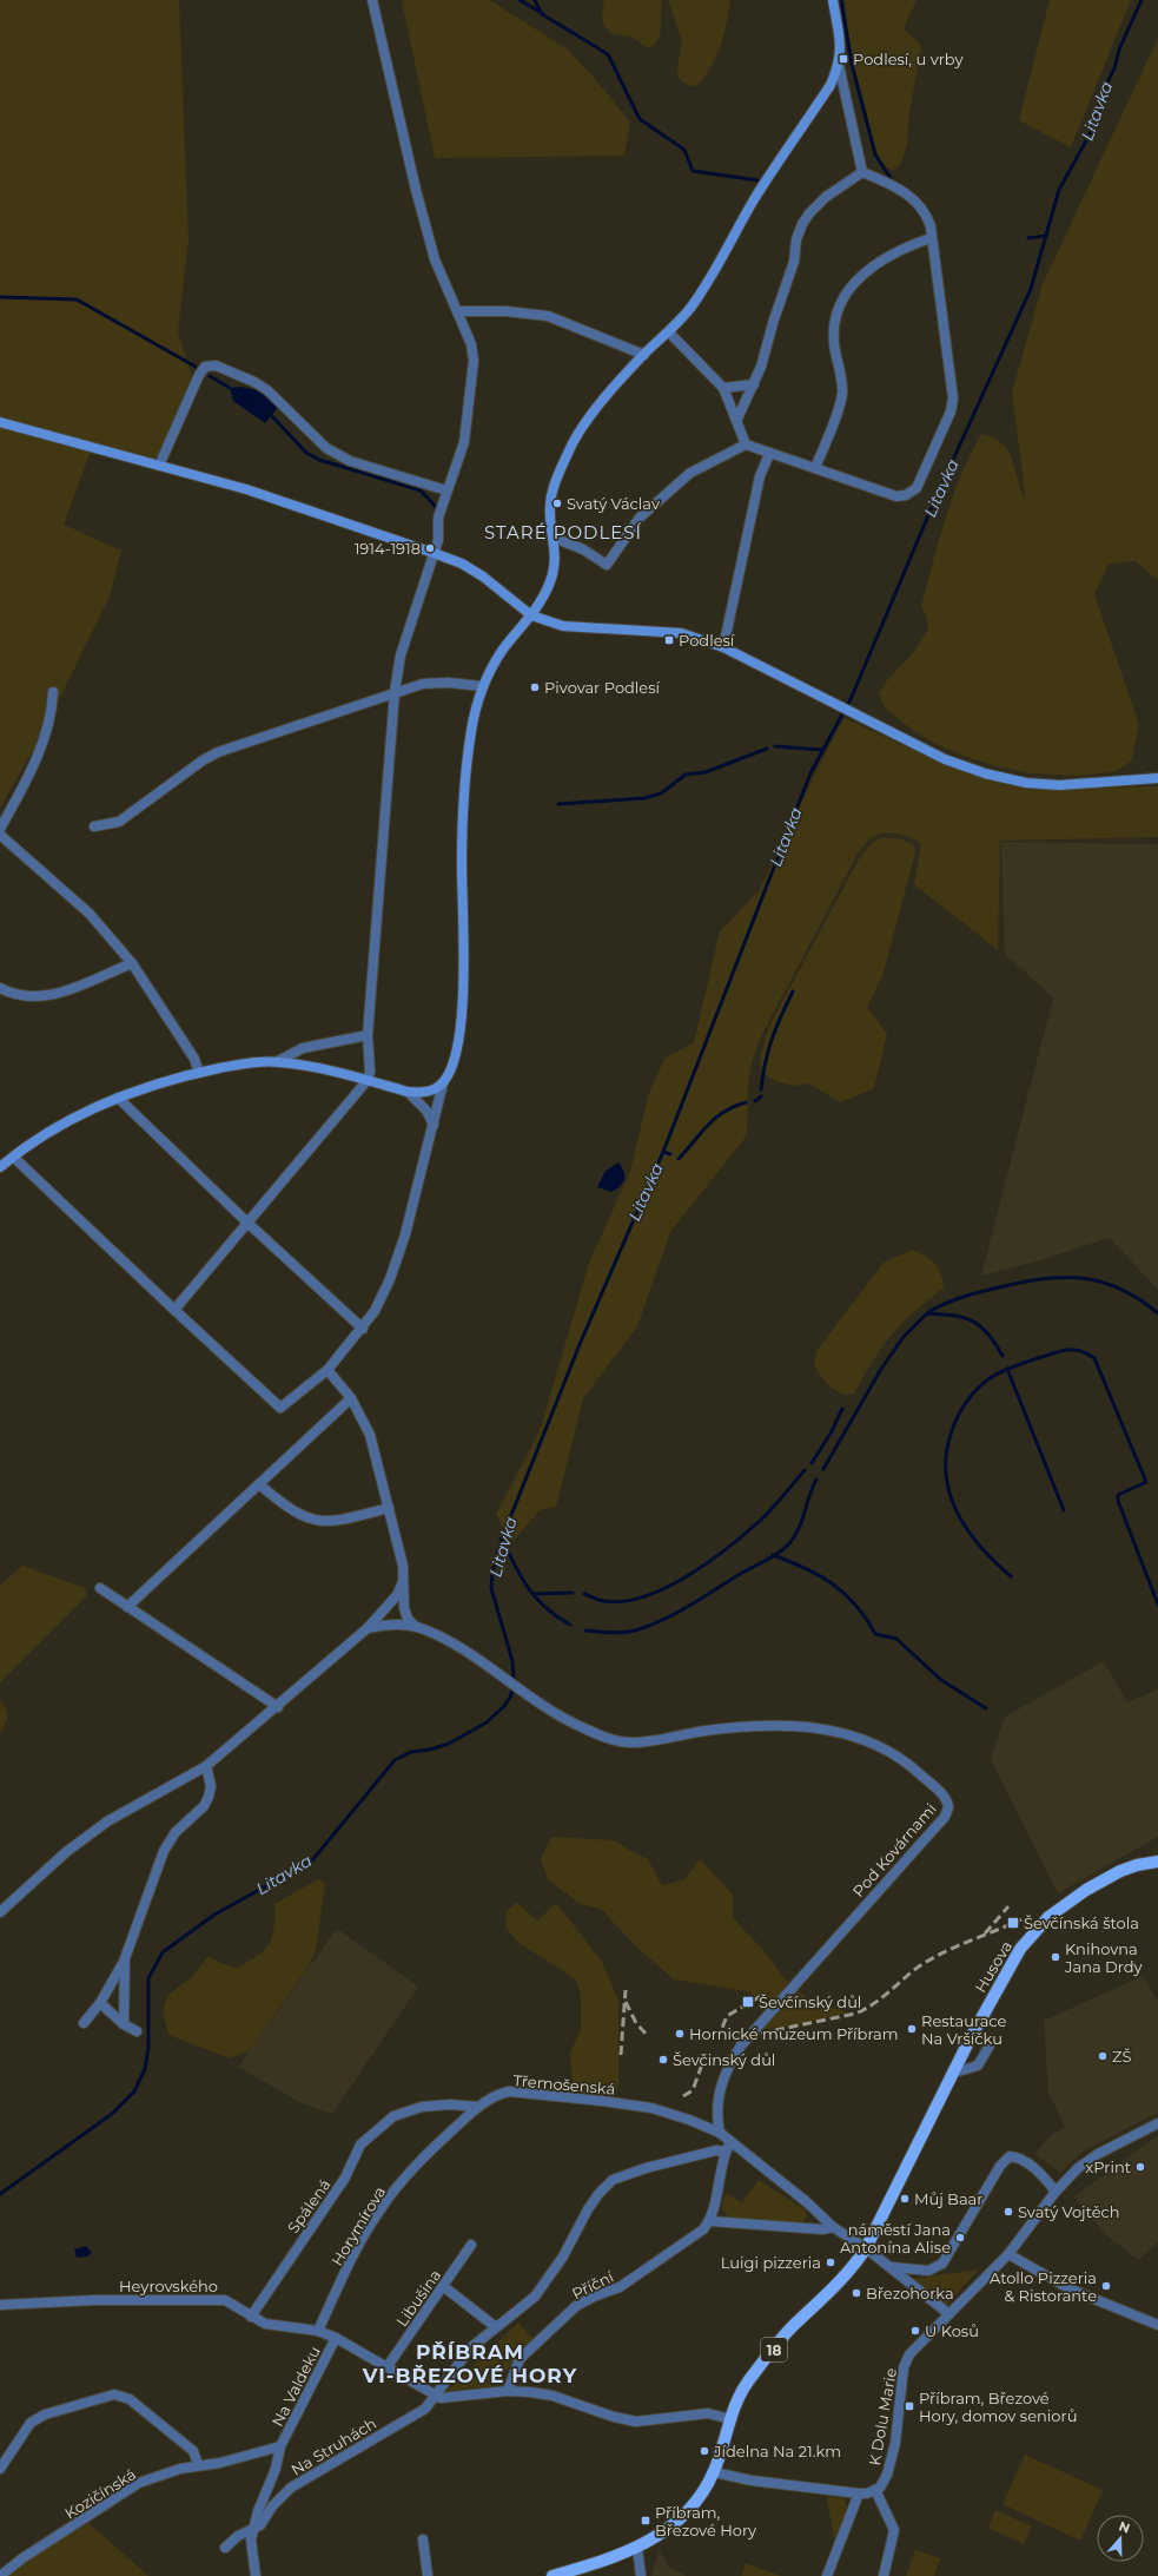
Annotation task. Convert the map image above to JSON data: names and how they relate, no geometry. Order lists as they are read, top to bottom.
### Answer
{
  "streets": {
    "main road": ["Husova", "18"],
    "street": [
      "Pod Kovárnami",
      "Třemošenská",
      "Spálená",
      "Horymírova",
      "Příční",
      "Heyrovského",
      "Libušina",
      "Na Valdeku",
      "K Dolu Marie",
      "Na Struhách",
      "Kozičínská"
    ]
  },
  "crossings": [
    ["Pod Kovárnami", "Třemošenská"],
    ["Husova", "Třemošenská"],
    ["Husova", "18"],
    ["Třemošenská", "Spálená"],
    ["Třemošenská", "Horymírova"],
    ["Třemošenská", "18"],
    ["Třemošenská", "K Dolu Marie"],
    ["Třemošenská", "Na Struhách"],
    ["Spálená", "Horymírova"],
    ["Spálená", "Heyrovského"],
    ["Horymírova", "Heyrovského"],
    ["Příční", "Heyrovského"],
    ["Heyrovského", "Libušina"],
    ["Heyrovského", "18"],
    ["Heyrovského", "Na Valdeku"],
    ["Heyrovského", "Na Struhách"],
    ["Na Valdeku", "Na Struhách"],
    ["Na Valdeku", "Kozičínská"],
    ["Na Struhách", "Kozičínská"]
  ],
  "districts": ["STARÉ PODLESÍ", "PŘÍBRAM VI-BŘEZOVÉ HORY"],
  "water": ["Litavka"],
  "places": {
    "transit": [
      "Podlesí, u vrby",
      "Podlesí",
      "Ševčínská štola",
      "Ševčínský důl",
      "Příbram, Březové Hory, domov seniorů",
      "Příbram, Březové Hory"
    ],
    "other": [
      "Svatý Václav",
      "1914-1918",
      "Pivovar Podlesí",
      "Knihovna Jana Drdy",
      "Restaurace Na Vršíčku",
      "Hornické muzeum Příbram",
      "ZŠ",
      "Ševčinský důl",
      "xPrint",
      "Můj Baar",
      "Svatý Vojtěch",
      "náměstí Jana Antonína Alise",
      "Luigi pizzeria",
      "Atollo Pizzeria & Ristorante",
      "Březohorka",
      "U Kosů",
      "Jídelna Na 21.km"
    ]
  },
  "north": "top"
}
